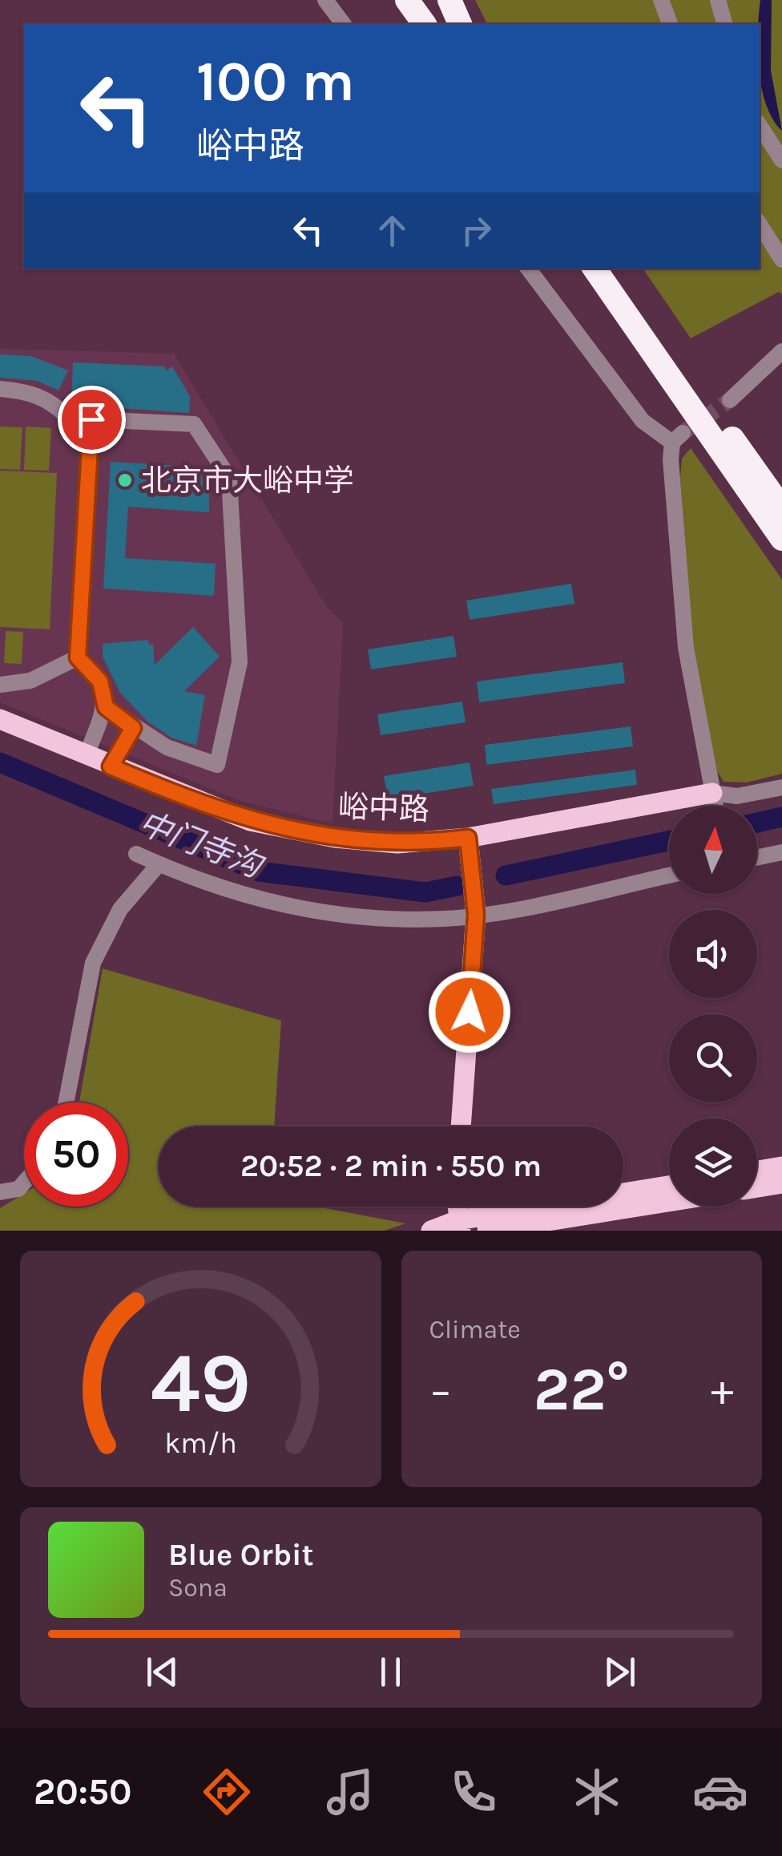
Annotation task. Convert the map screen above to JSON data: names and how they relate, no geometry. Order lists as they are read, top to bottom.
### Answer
{
  "streets": {
    "main road": ["峪中路"]
  },
  "water": ["中门寺沟"],
  "places": ["北京市大峪中学"],
  "north": "top",
  "page": {
    "turn": ["100 m", "峪中路"],
    "limit": "50",
    "trip": "20:52 · 2 min · 550 m",
    "tile": "Climate",
    "heat": ["−", "22°", "+"],
    "song": ["Blue Orbit", "Sona"],
    "tabs": "20:50",
    "gauge": ["49", "km/h"]
  }
}
